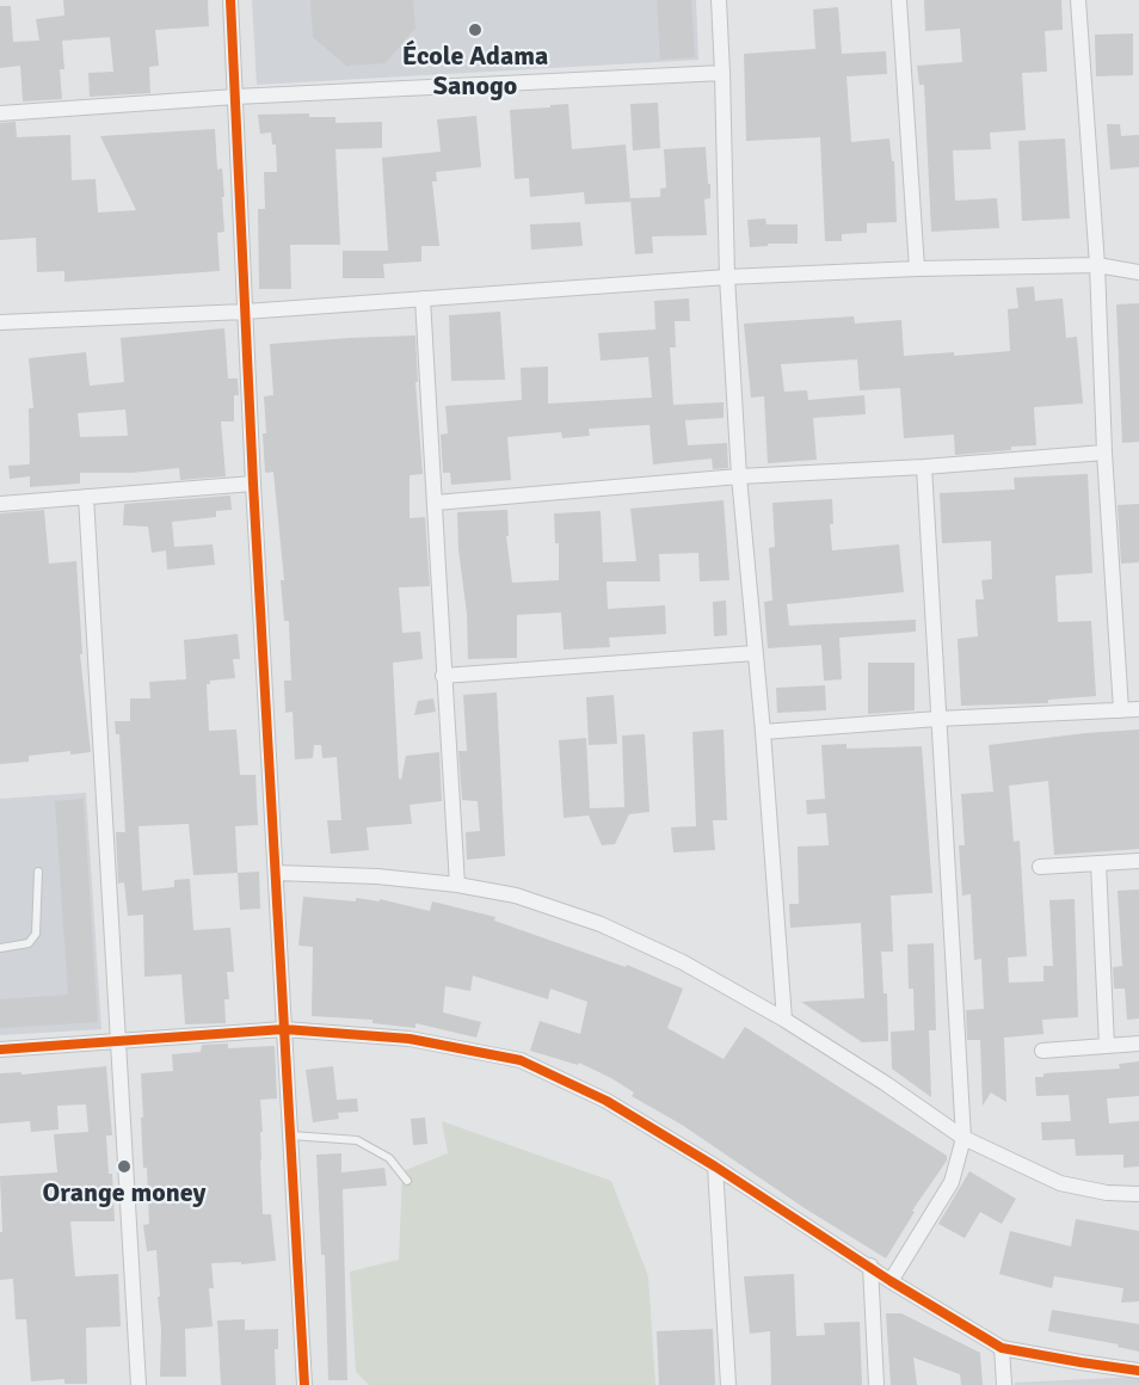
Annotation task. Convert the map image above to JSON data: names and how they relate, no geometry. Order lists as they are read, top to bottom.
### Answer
{
  "places": ["École Adama Sanogo", "Orange money"]
}
